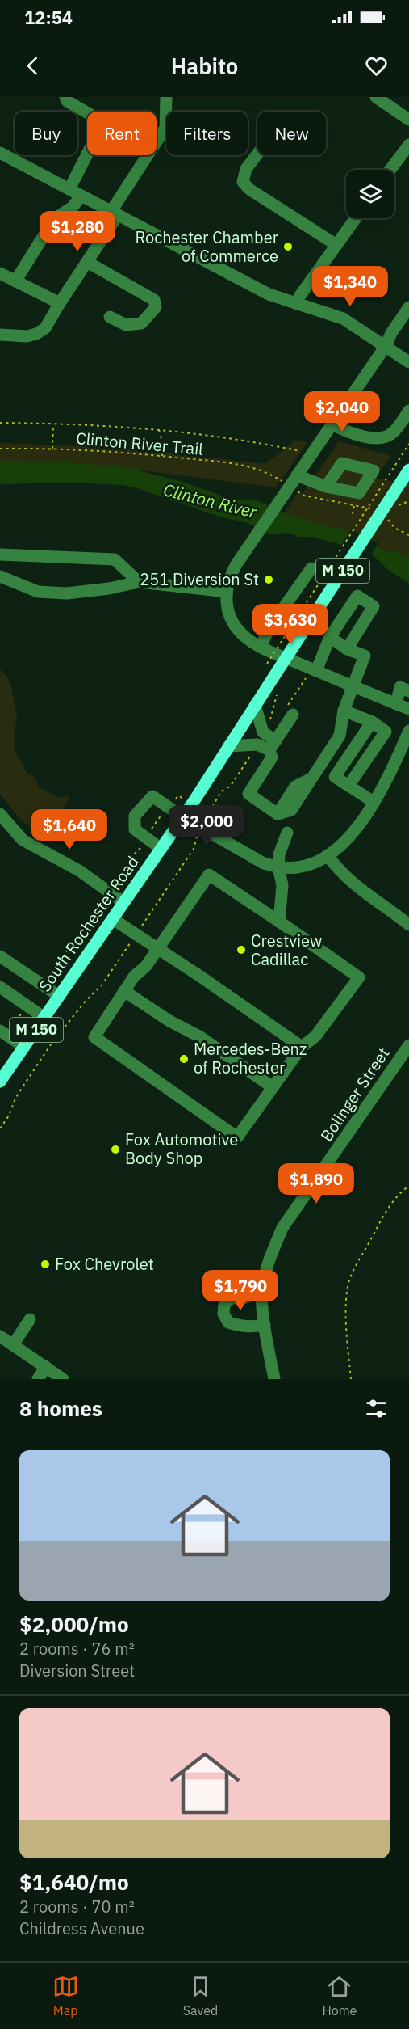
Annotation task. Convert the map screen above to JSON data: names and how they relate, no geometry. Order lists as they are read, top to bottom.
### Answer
{
  "streets": {
    "main road": ["M 150", "South Rochester Road"],
    "street": ["Bolinger Street"],
    "path": ["Clinton River Trail"]
  },
  "crossings": [
    ["M 150", "South Rochester Road"]
  ],
  "water": ["Clinton River"],
  "places": [
    "Rochester Chamber of Commerce",
    "251 Diversion St",
    "Crestview Cadillac",
    "Mercedes-Benz of Rochester",
    "Fox Automotive Body Shop",
    "Fox Chevrolet"
  ],
  "page": {
    "status": "12:54",
    "header": "Habito",
    "chip": [
      "Buy",
      "Rent",
      "Filters",
      "New"
    ],
    "price": [
      "$1,280",
      "$1,340",
      "$2,040",
      "$3,630",
      "$2,000",
      "$1,640",
      "$1,890",
      "$1,790"
    ],
    "heading": "8 homes",
    "list": [
      {
        "name": "$2,000/mo",
        "note": "2 rooms · 76 m² · Diversion Street"
      },
      {
        "name": "$1,640/mo",
        "note": "2 rooms · 70 m² · Childress Avenue"
      }
    ],
    "tabs": ["Map", "Saved", "Home"]
  }
}
